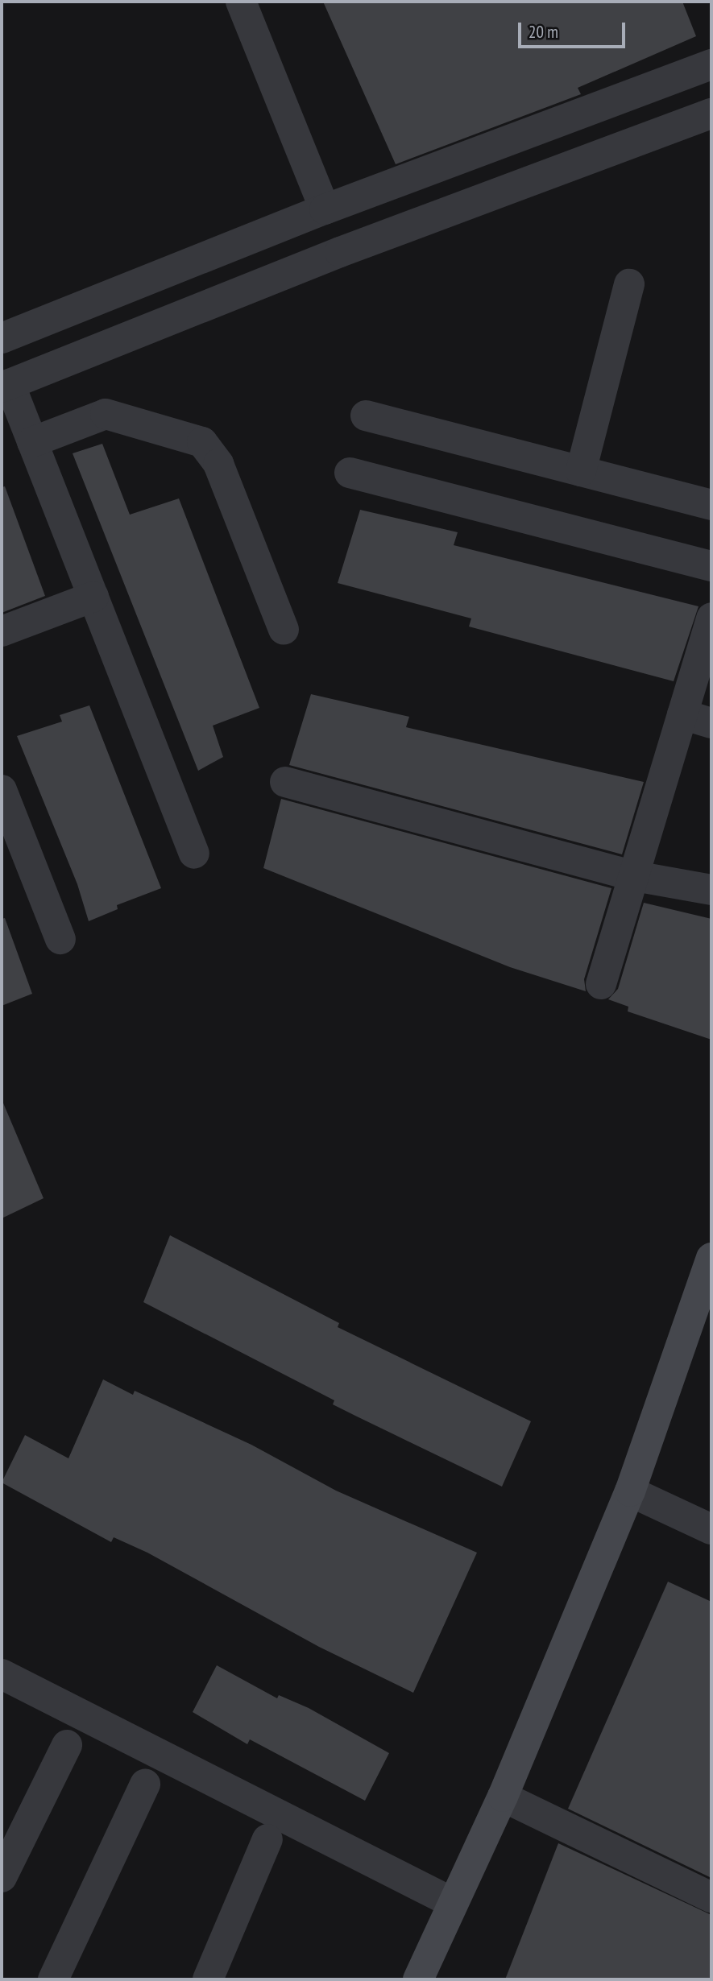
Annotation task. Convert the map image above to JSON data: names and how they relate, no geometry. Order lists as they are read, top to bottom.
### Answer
{
  "scale_bar": "20 m"
}
